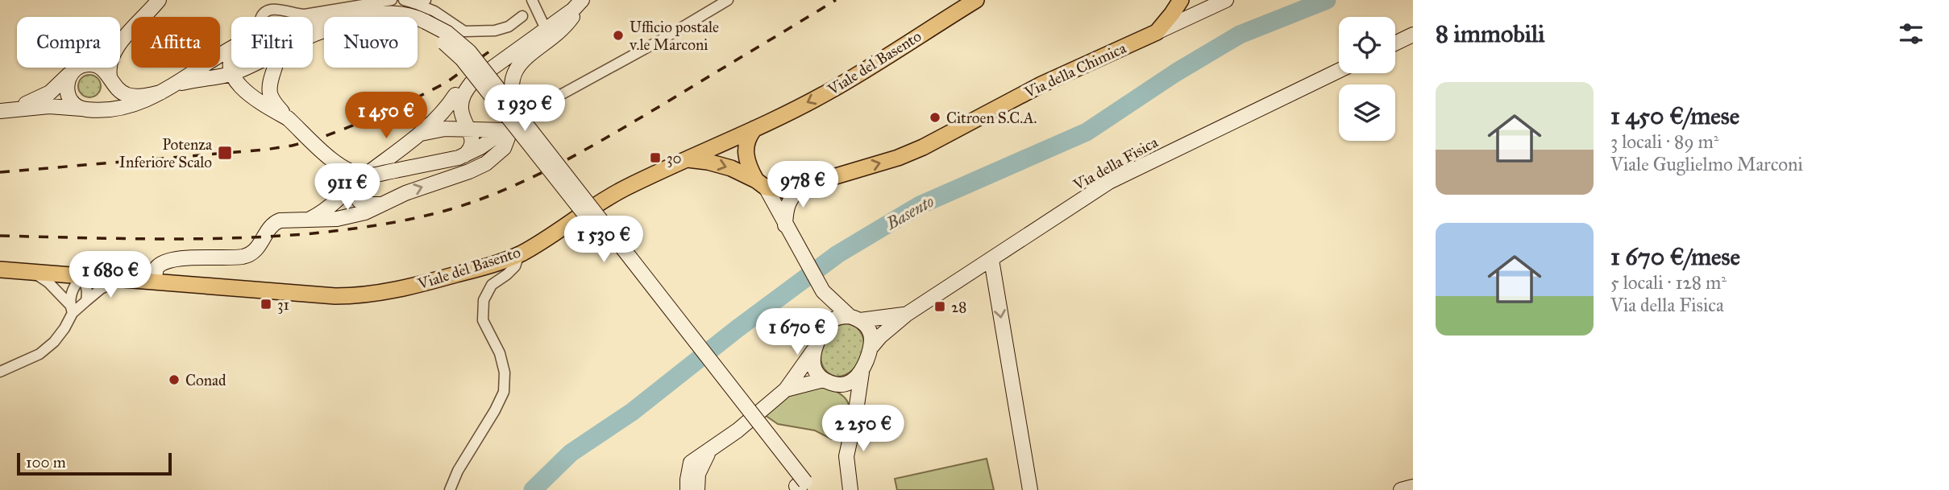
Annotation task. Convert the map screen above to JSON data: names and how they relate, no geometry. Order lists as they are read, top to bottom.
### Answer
{
  "streets": {
    "main road": ["Viale del Basento", "Via della Chimica"],
    "street": ["Via della Fisica"]
  },
  "one_way": ["Via della Chimica"],
  "water": ["Basento"],
  "places": {
    "other": ["Ufficio postale v.le Marconi", "Citroen S.C.A.", "Conad"],
    "transit": [
      "Potenza Inferiore Scalo",
      "30",
      "31",
      "28"
    ]
  },
  "scale_bar": "100 m",
  "page": {
    "heading": "8 immobili",
    "chip": [
      "Compra",
      "Affitta",
      "Filtri",
      "Nuovo"
    ],
    "list": [
      {
        "name": "1 450 €/mese",
        "note": "3 locali · 89 m² · Viale Guglielmo Marconi"
      },
      {
        "name": "1 670 €/mese",
        "note": "5 locali · 128 m² · Via della Fisica"
      }
    ],
    "price": [
      "1 930 €",
      "1 450 €",
      "978 €",
      "911 €",
      "1 530 €",
      "1 680 €",
      "1 670 €",
      "2 250 €"
    ],
    "scale": "100 m"
  }
}
